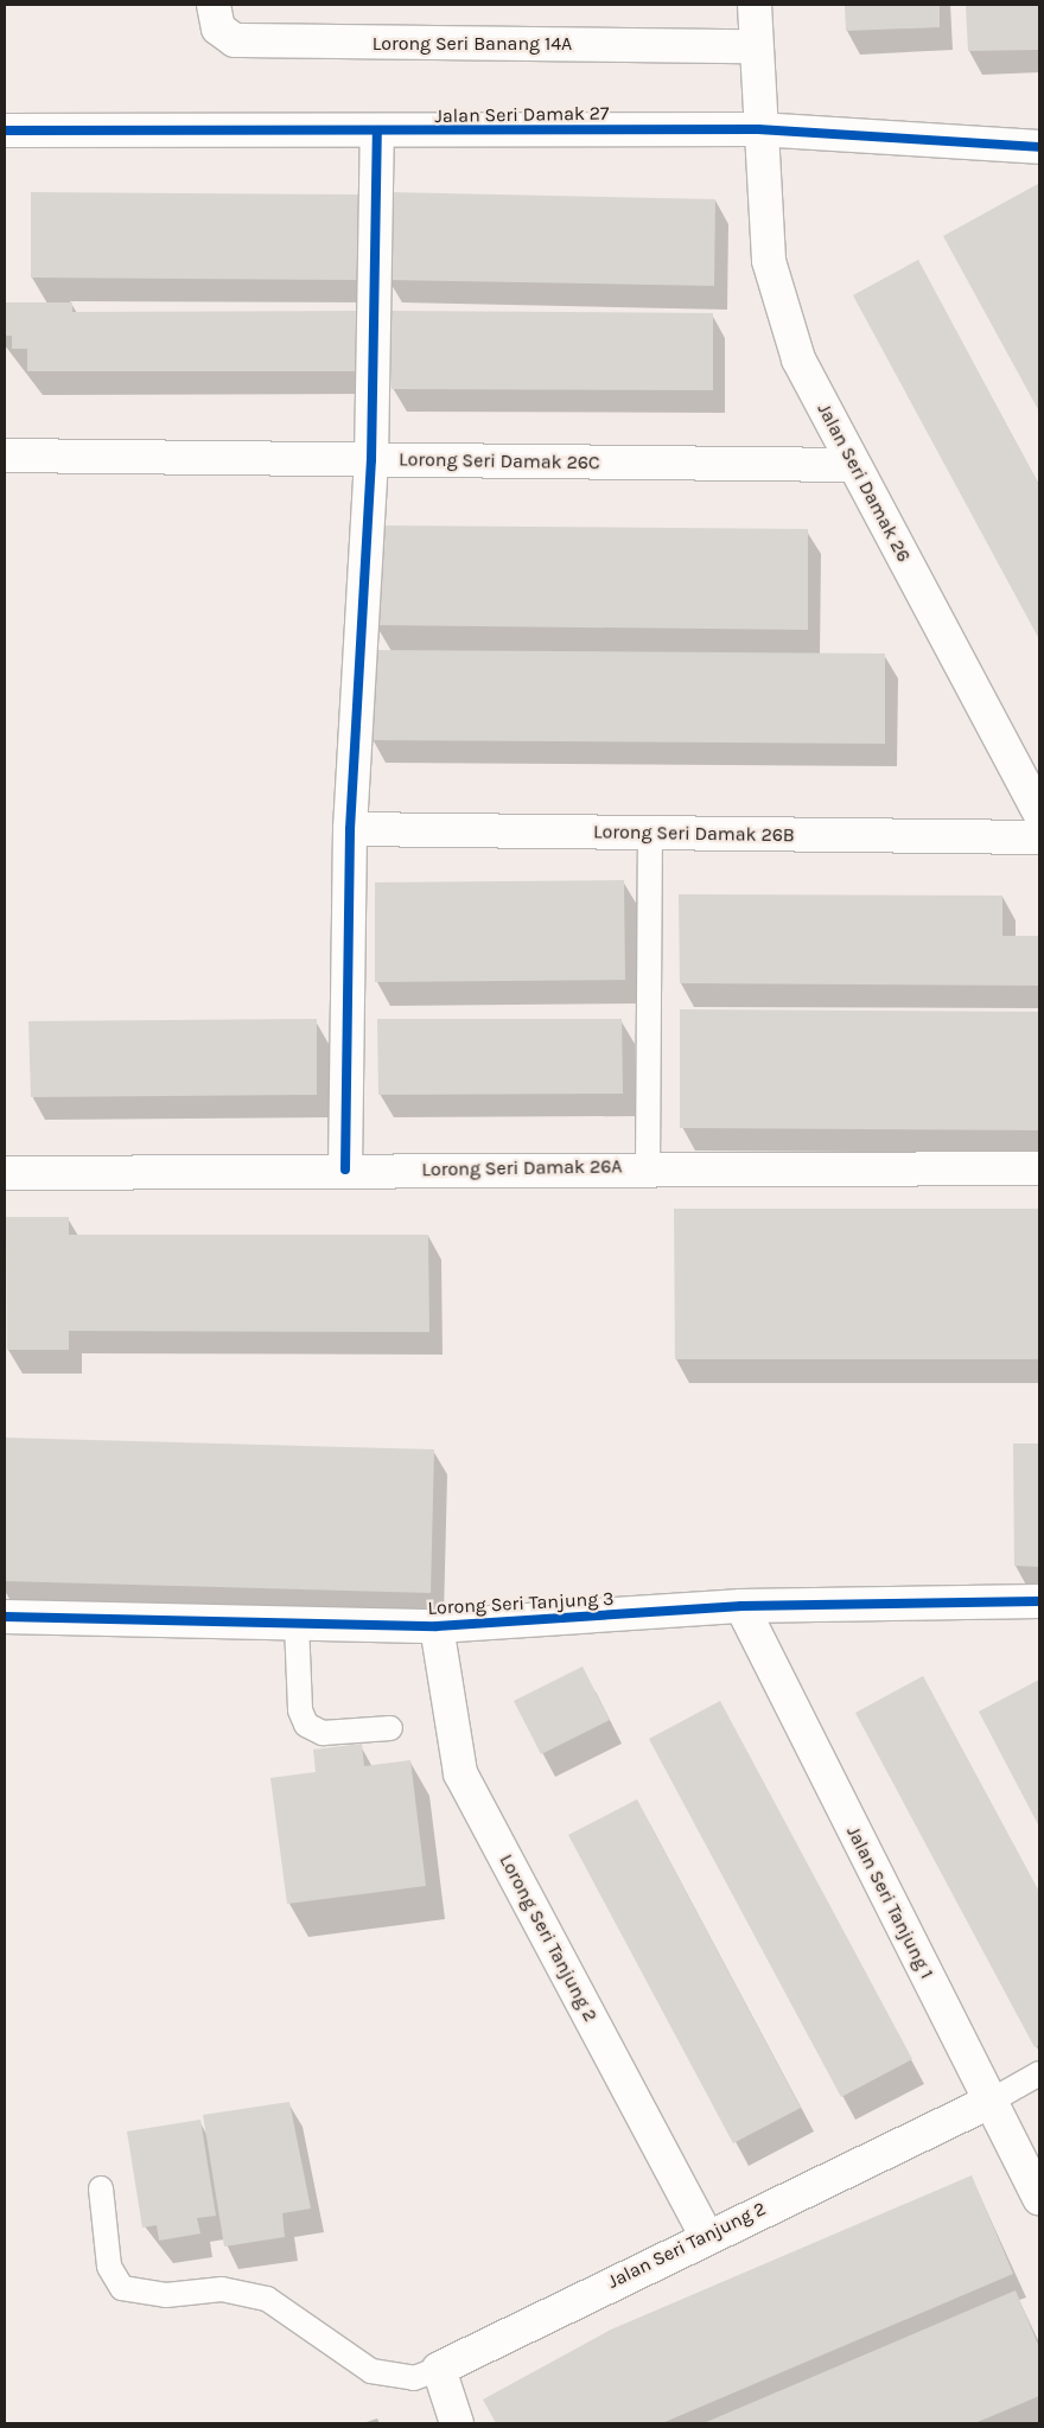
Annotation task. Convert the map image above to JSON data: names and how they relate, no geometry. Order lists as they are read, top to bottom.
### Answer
{
  "streets": {
    "street": [
      "Lorong Seri Banang 14A",
      "Jalan Seri Damak 27",
      "Lorong Seri Damak 26C",
      "Jalan Seri Damak 26",
      "Lorong Seri Damak 26B",
      "Lorong Seri Damak 26A",
      "Lorong Seri Tanjung 3",
      "Jalan Seri Tanjung 1",
      "Lorong Seri Tanjung 2",
      "Jalan Seri Tanjung 2"
    ]
  },
  "crossings": [
    ["Lorong Seri Banang 14A", "Jalan Seri Damak 26"],
    ["Jalan Seri Damak 27", "Jalan Seri Damak 26"],
    ["Lorong Seri Damak 26C", "Jalan Seri Damak 26"],
    ["Lorong Seri Tanjung 3", "Jalan Seri Tanjung 1"],
    ["Lorong Seri Tanjung 3", "Lorong Seri Tanjung 2"],
    ["Jalan Seri Tanjung 1", "Jalan Seri Tanjung 2"],
    ["Lorong Seri Tanjung 2", "Jalan Seri Tanjung 2"]
  ]
}
